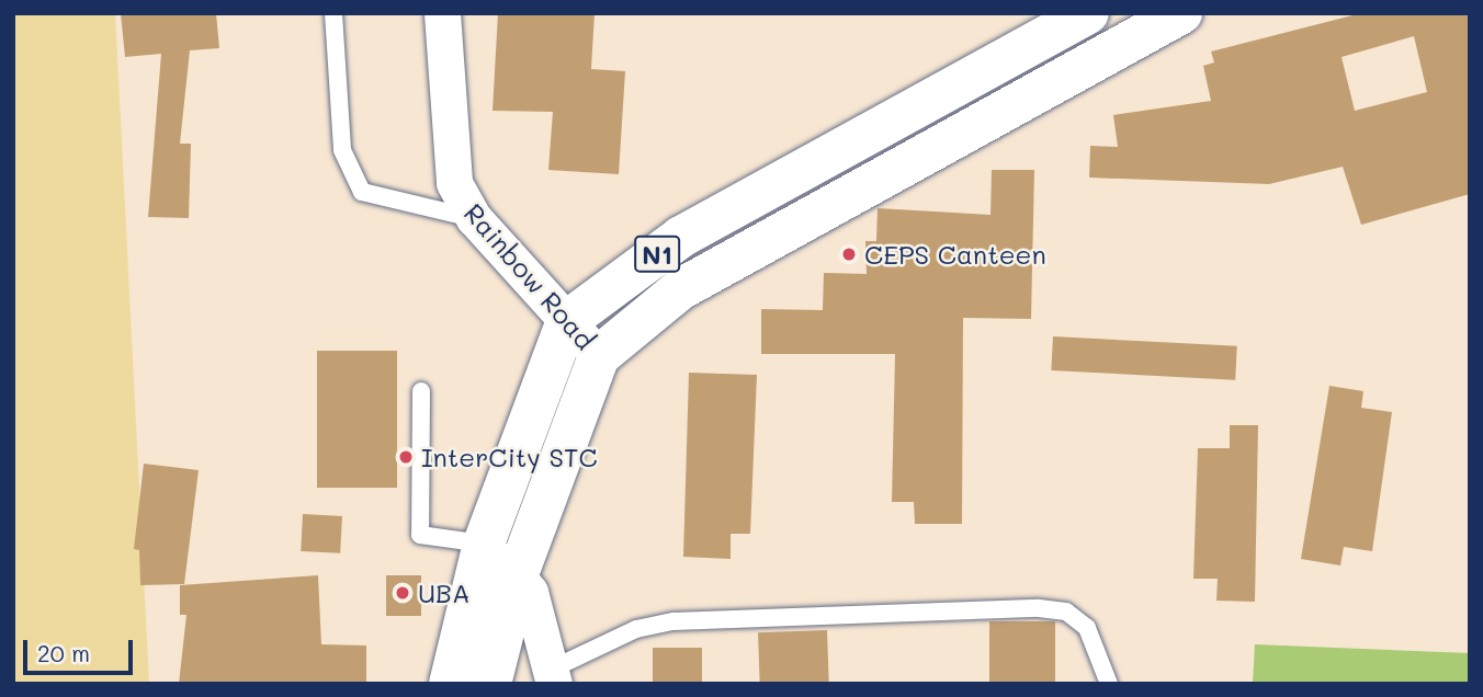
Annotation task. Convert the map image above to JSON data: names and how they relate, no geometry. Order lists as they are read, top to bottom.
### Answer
{
  "streets": {
    "highway": ["N1"],
    "street": ["Rainbow Road"]
  },
  "crossings": [
    ["N1", "Rainbow Road"]
  ],
  "places": ["CEPS Canteen", "InterCity STC", "UBA"],
  "scale_bar": "20 m"
}
